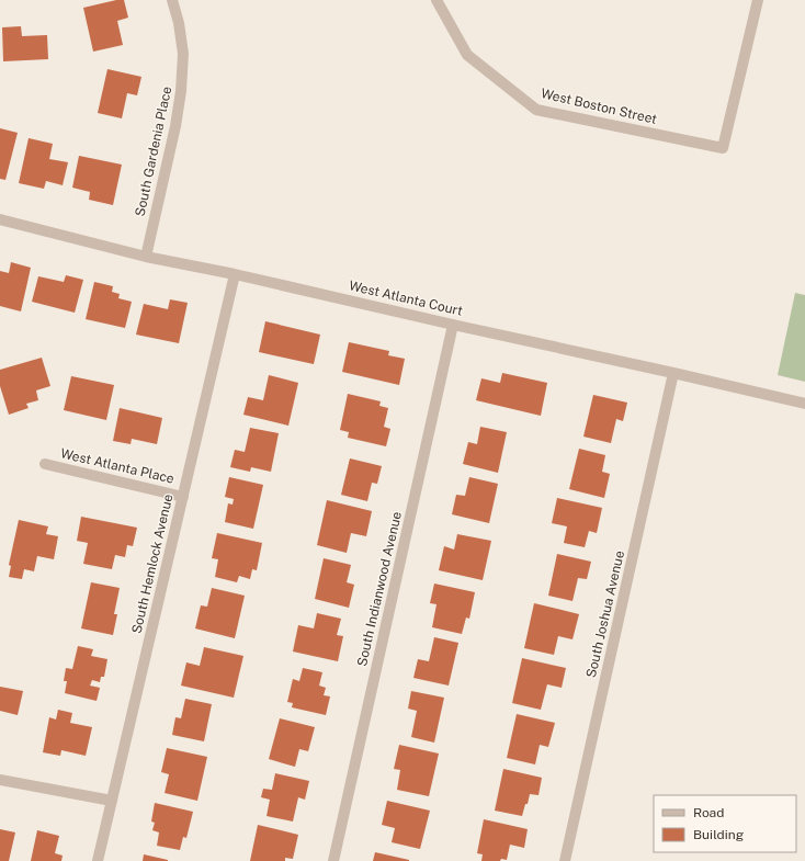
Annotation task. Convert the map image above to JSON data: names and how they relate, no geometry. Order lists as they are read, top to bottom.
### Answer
{
  "streets": {
    "street": [
      "West Boston Street",
      "South Gardenia Place",
      "West Atlanta Court",
      "West Atlanta Place",
      "South Hemlock Avenue",
      "South Indianwood Avenue",
      "South Joshua Avenue"
    ]
  },
  "crossings": [
    ["South Gardenia Place", "West Atlanta Court"],
    ["West Atlanta Court", "South Hemlock Avenue"],
    ["West Atlanta Court", "South Indianwood Avenue"],
    ["West Atlanta Court", "South Joshua Avenue"],
    ["West Atlanta Place", "South Hemlock Avenue"]
  ],
  "legend": ["Road", "Building"]
}
